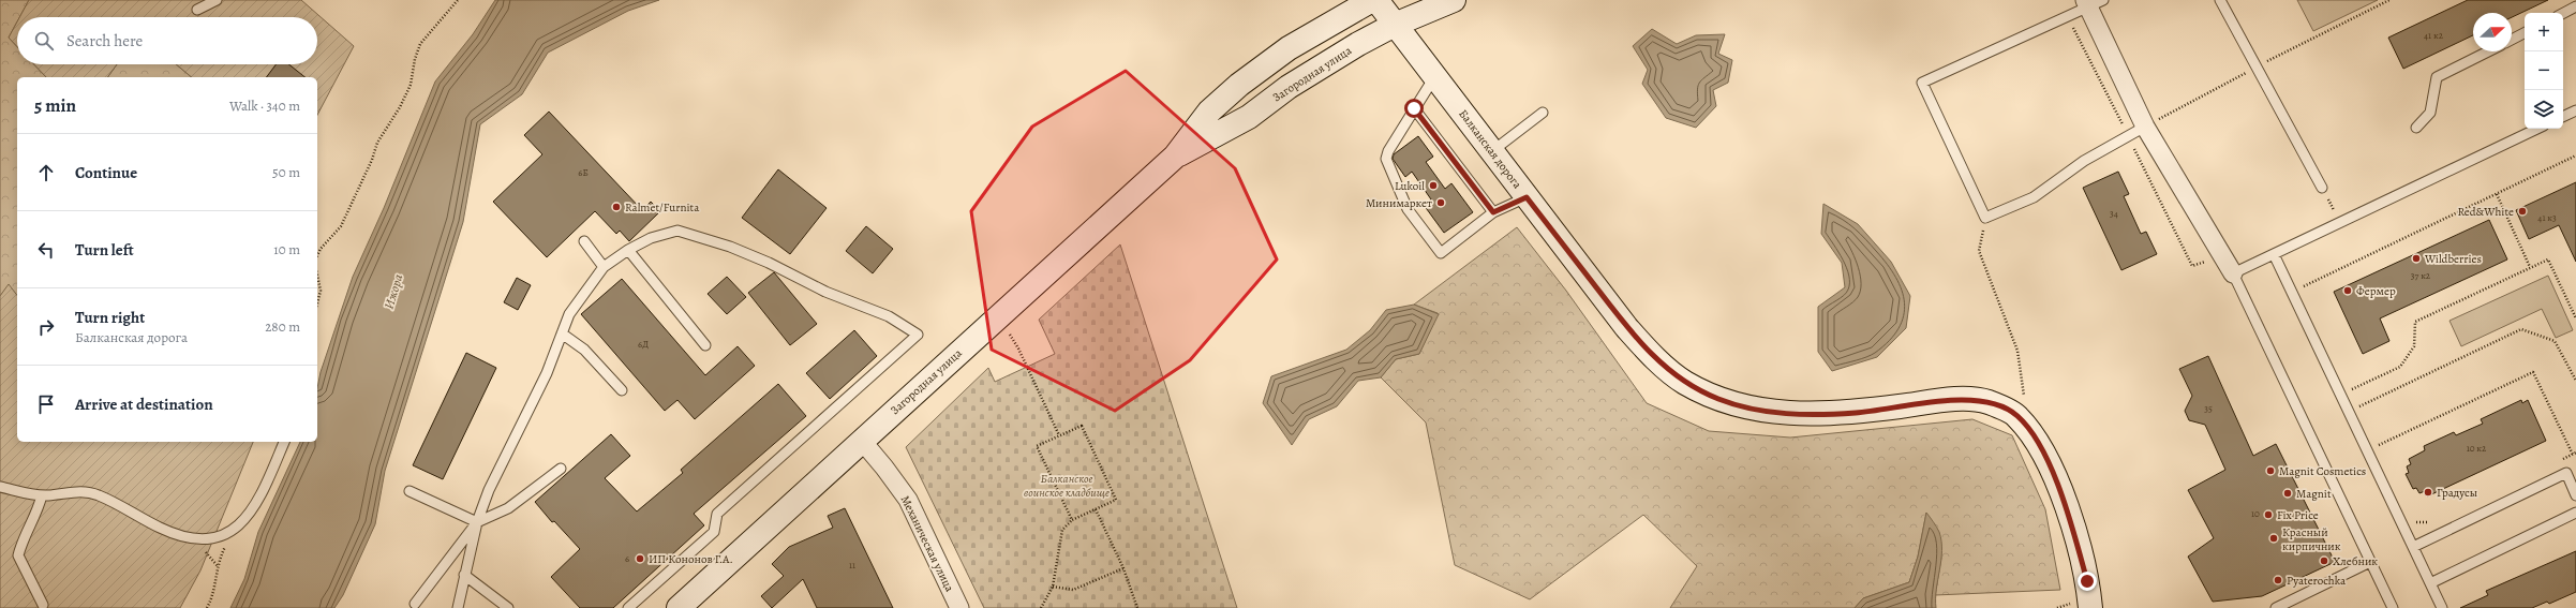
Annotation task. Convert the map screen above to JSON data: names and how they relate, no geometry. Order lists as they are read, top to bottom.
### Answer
{
  "streets": {
    "main road": ["Загородная улица", "Балканская дорога"],
    "street": ["Механическая улица"]
  },
  "crossings": [
    ["Загородная улица", "Балканская дорога"],
    ["Загородная улица", "Механическая улица"]
  ],
  "water": ["Ижора"],
  "parks": ["Балканское воинское кладбище"],
  "places": [
    "Lukoil",
    "Минимаркет",
    "Ralmet/Furnita",
    "Red&White",
    "Wildberries",
    "Фермер",
    "Magnit Cosmetics",
    "Градусы",
    "Magnit",
    "Fix Price",
    "Красный кирпичник",
    "ИП Кононов Г.А.",
    "Хлебник",
    "Pyaterochka"
  ],
  "house_numbers": [
    "41 к2",
    "6Б",
    "34",
    "41 к3",
    "37 к2",
    "6Д",
    "35",
    "10 к2",
    "10",
    "6",
    "11"
  ],
  "north": "right",
  "page": {
    "map_buttons": ["+", "−"],
    "search": "Search here",
    "heading": ["5 min", "Walk · 340 m"],
    "list": [
      ["Continue", "50 m"],
      ["Turn left", "10 m"],
      ["Turn right", "Балканская дорога", "280 m"],
      "Arrive at destination"
    ]
  }
}
